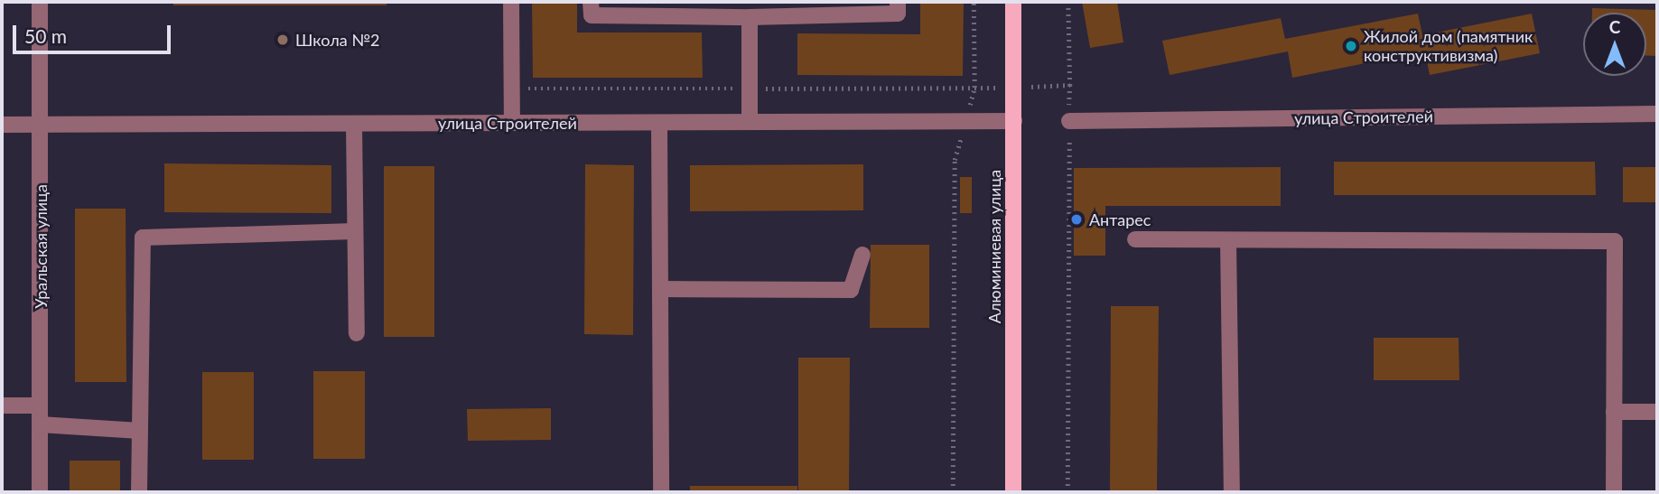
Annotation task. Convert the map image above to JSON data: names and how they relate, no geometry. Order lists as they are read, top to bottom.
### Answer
{
  "streets": {
    "main road": ["Алюминиевая улица"],
    "street": ["улица Строителей", "Уральская улица"]
  },
  "crossings": [
    ["улица Строителей", "Уральская улица"],
    ["улица Строителей", "Алюминиевая улица"]
  ],
  "places": ["Школа №2", "Жилой дом (памятник конструктивизма)", "Антарес"],
  "scale_bar": "50 m",
  "north": "top"
}
